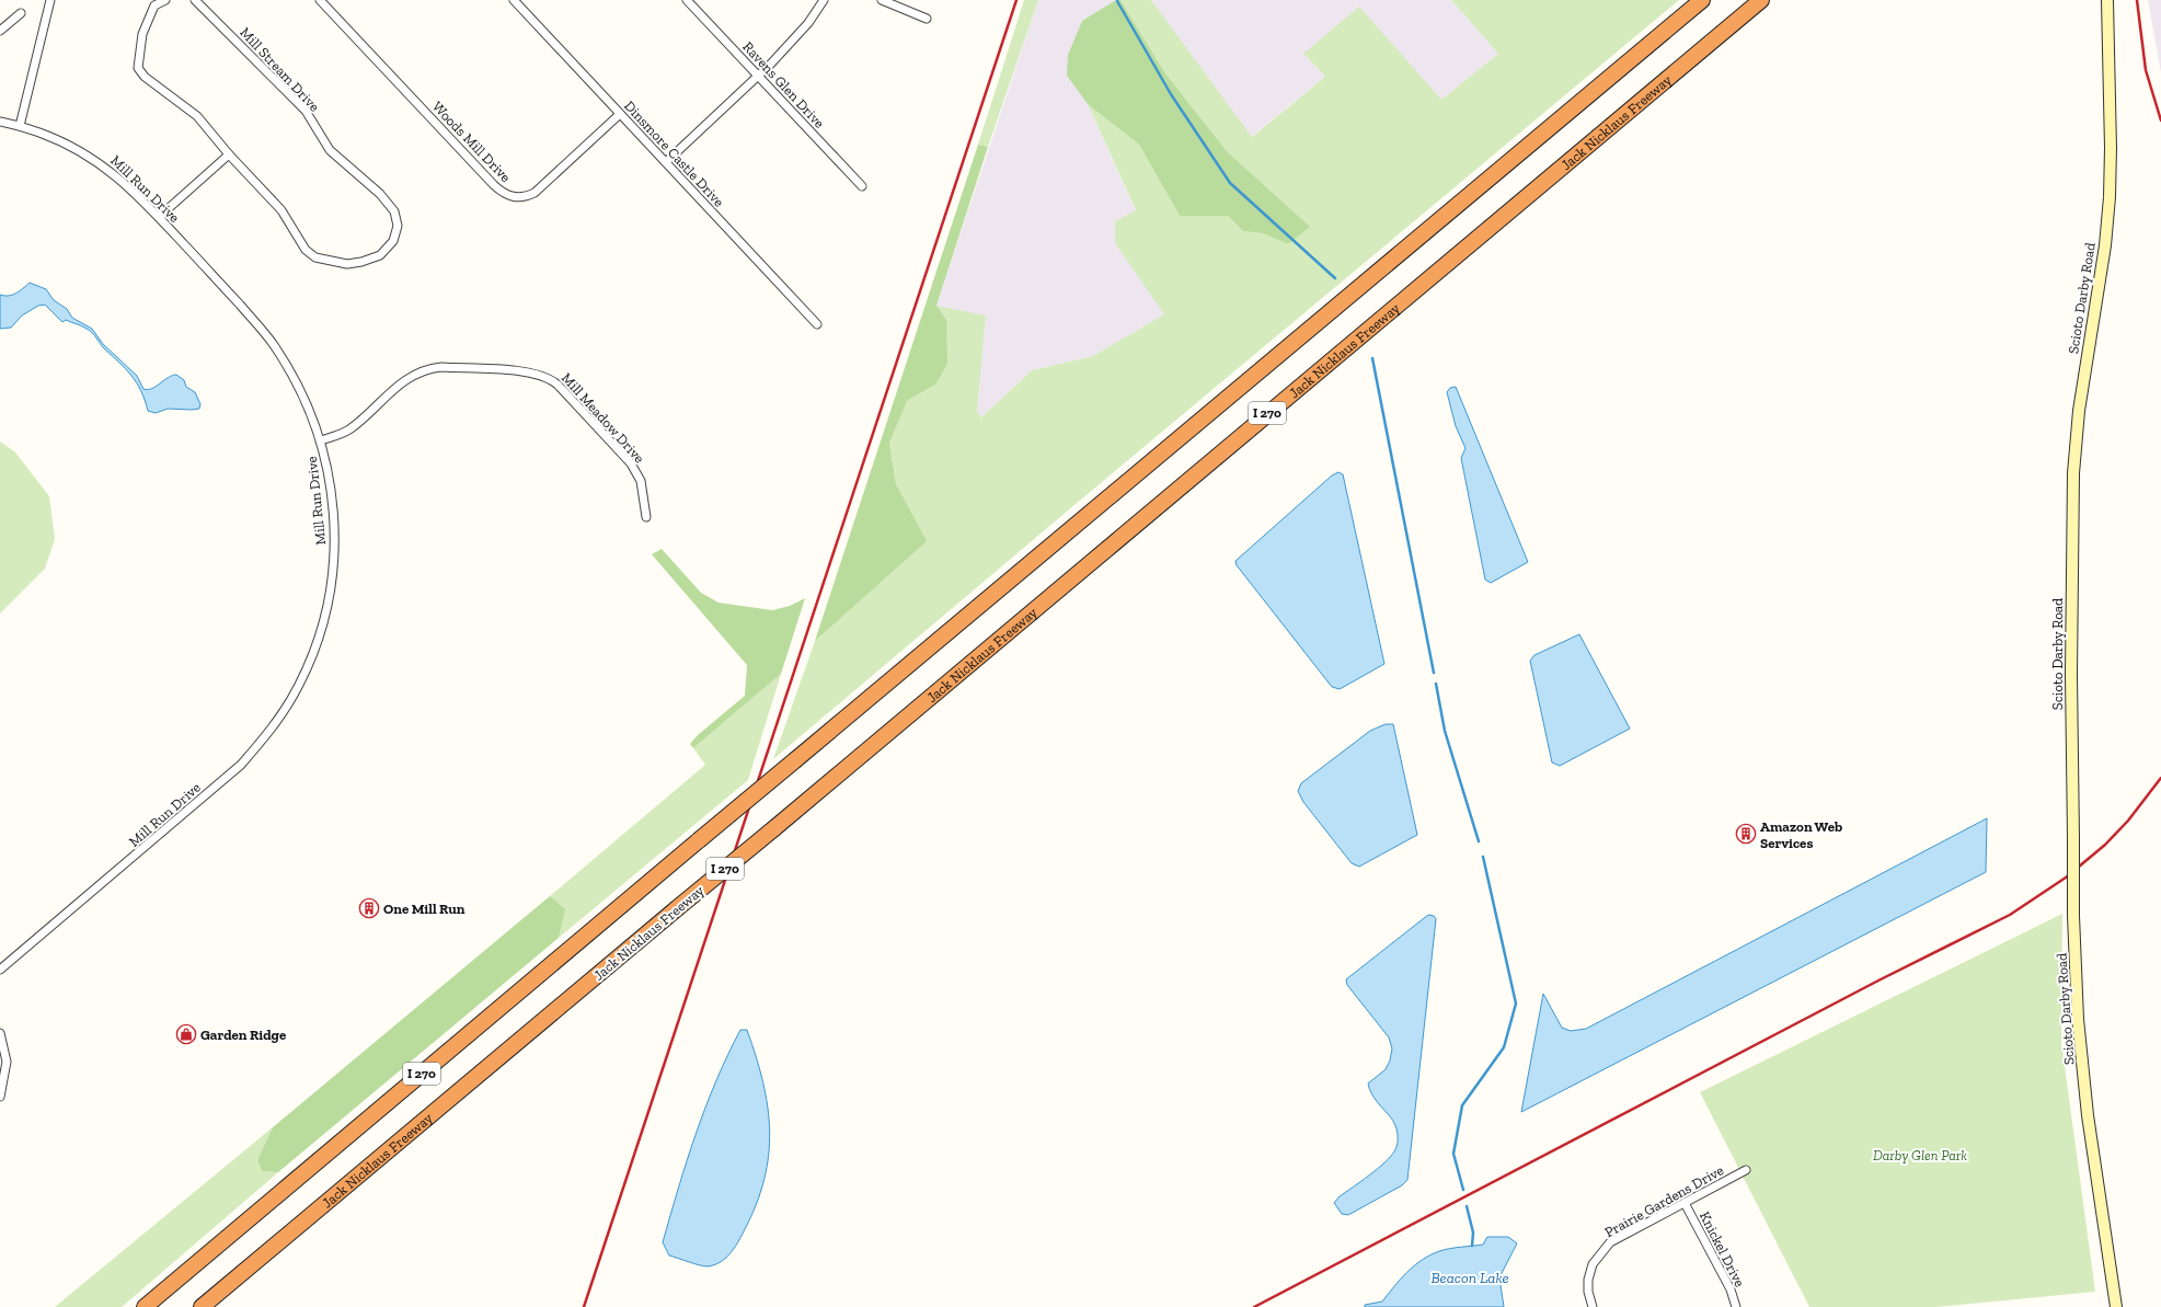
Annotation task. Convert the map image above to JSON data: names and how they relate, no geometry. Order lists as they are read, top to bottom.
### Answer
{
  "streets": {
    "highway": ["Jack Nicklaus Freeway", "I 270"],
    "main road": ["Scioto Darby Road"],
    "street": [
      "Mill Stream Drive",
      "Ravens Glen Drive",
      "Woods Mill Drive",
      "Dinsmore Castle Drive",
      "Mill Run Drive",
      "Mill Meadow Drive",
      "Prairie Gardens Drive",
      "Knickel Drive"
    ]
  },
  "crossings": [
    ["Woods Mill Drive", "Dinsmore Castle Drive"],
    ["Mill Run Drive", "Mill Meadow Drive"],
    ["Prairie Gardens Drive", "Knickel Drive"]
  ],
  "water": ["Beacon Lake"],
  "parks": ["Darby Glen Park"],
  "places": {
    "building": ["Amazon Web Services", "One Mill Run"],
    "shop": ["Garden Ridge"]
  }
}
